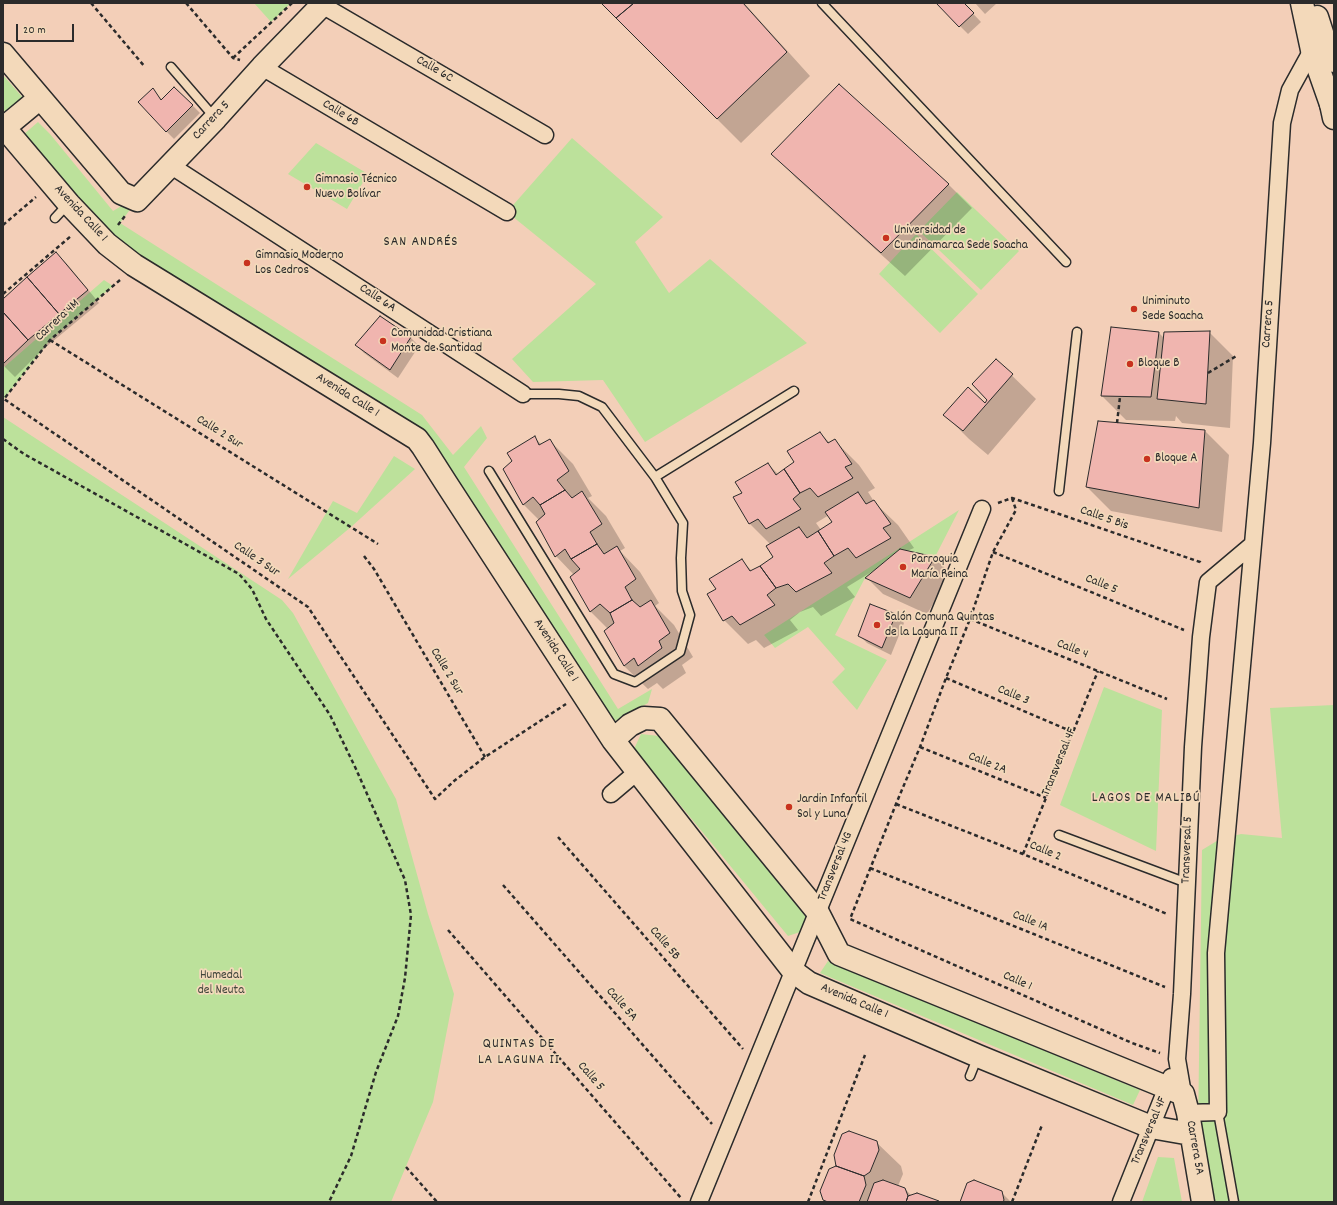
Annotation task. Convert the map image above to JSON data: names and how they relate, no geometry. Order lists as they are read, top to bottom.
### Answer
{
  "streets": {
    "main road": ["Carrera 5", "Avenida Calle 1", "Carrera 5A"],
    "street": [
      "Calle 6C",
      "Calle 6B",
      "Calle 6A",
      "Transversal 4F",
      "Transversal 5",
      "Transversal 4G"
    ],
    "path": [
      "Carrera 4M",
      "Calle 2 Sur",
      "Calle 5 Bis",
      "Calle 3 Sur",
      "Calle 5",
      "Calle 4",
      "Calle 3",
      "Calle 2A",
      "Calle 2",
      "Calle 1A",
      "Calle 5B",
      "Calle 1",
      "Calle 5A"
    ]
  },
  "crossings": [
    ["Calle 6C", "Carrera 5"],
    ["Calle 6B", "Carrera 5"],
    ["Carrera 5", "Calle 6A"],
    ["Avenida Calle 1", "Carrera 4M"],
    ["Avenida Calle 1", "Transversal 4F"],
    ["Avenida Calle 1", "Transversal 4G"],
    ["Avenida Calle 1", "Carrera 5A"],
    ["Carrera 4M", "Calle 2 Sur"],
    ["Carrera 4M", "Calle 3 Sur"],
    ["Calle 2 Sur", "Calle 3 Sur"],
    ["Calle 5 Bis", "Transversal 5"],
    ["Calle 5", "Transversal 5"],
    ["Calle 4", "Transversal 4F"],
    ["Calle 3", "Transversal 4F"],
    ["Transversal 4F", "Calle 2A"],
    ["Transversal 4F", "Transversal 5"],
    ["Transversal 4F", "Calle 2"],
    ["Transversal 4F", "Carrera 5A"],
    ["Transversal 5", "Calle 2"],
    ["Transversal 5", "Calle 1A"],
    ["Transversal 5", "Calle 1"],
    ["Transversal 5", "Carrera 5A"],
    ["Transversal 4G", "Calle 5B"],
    ["Transversal 4G", "Calle 5A"],
    ["Calle 1A", "Calle 1"]
  ],
  "districts": ["SAN ANDRÉS", "LAGOS DE MALIBÚ", "QUINTAS DE LA LAGUNA II"],
  "parks": ["Humedal del Neuta"],
  "places": [
    "Gimnasio Técnico Nuevo Bolívar",
    "Universidad de Cundinamarca Sede Soacha",
    "Gimnasio Moderno Los Cedros",
    "Uniminuto Sede Soacha",
    "Comunidad Cristiana Monte de Santidad",
    "Bloque B",
    "Bloque A",
    "Parroquia María Reina",
    "Salón Comuna Quintas de la Laguna II",
    "Jardin Infantil Sol y Luna"
  ],
  "scale_bar": "20 m"
}
